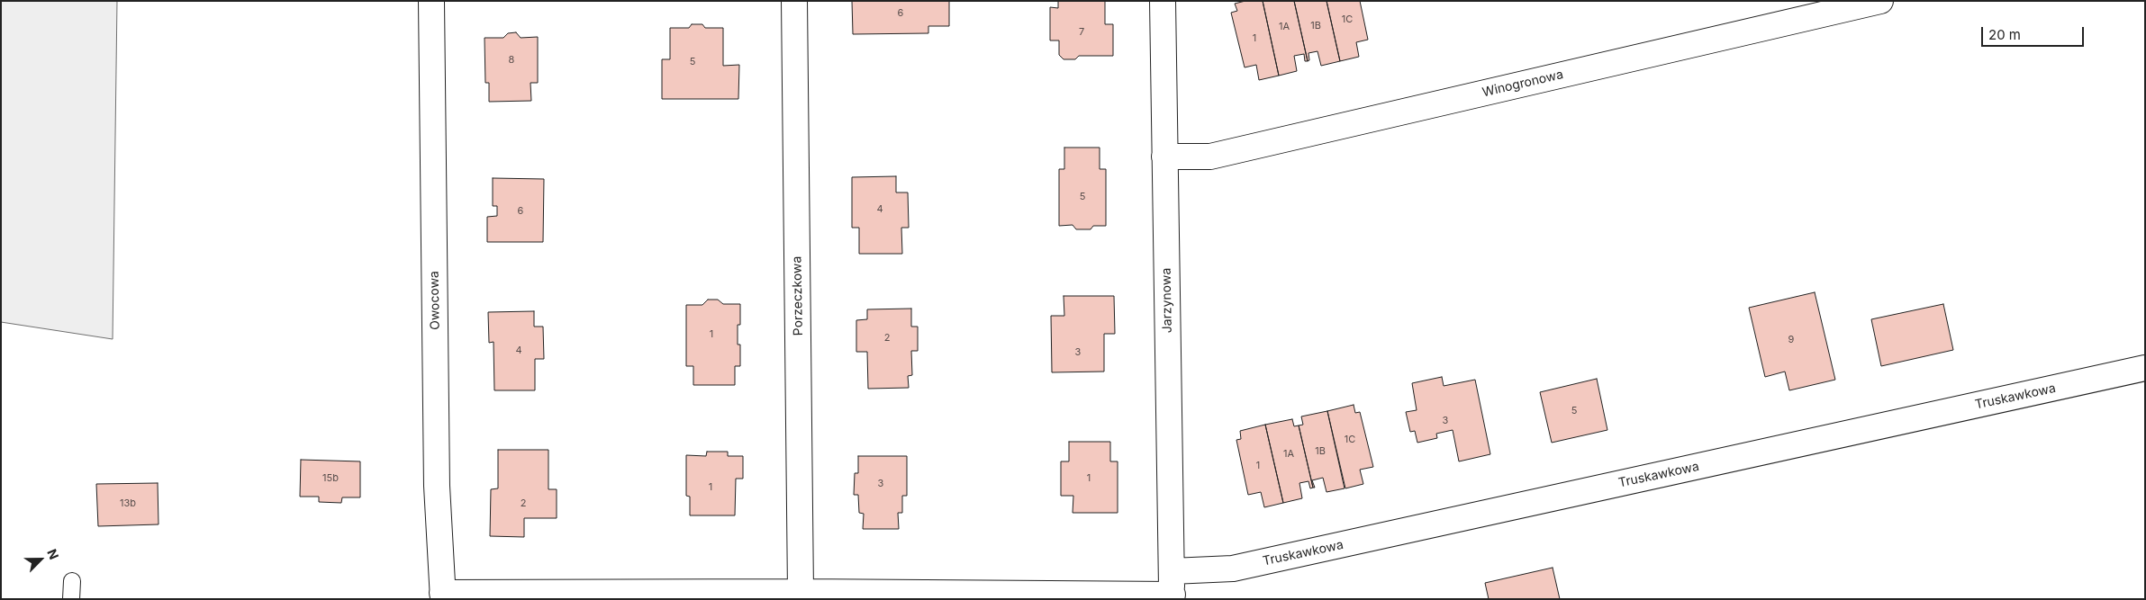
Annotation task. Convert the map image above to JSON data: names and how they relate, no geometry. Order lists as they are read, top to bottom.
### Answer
{
  "streets": {
    "street": [
      "Winogronowa",
      "Porzeczkowa",
      "Owocowa",
      "Jarzynowa",
      "Truskawkowa"
    ]
  },
  "crossings": [
    ["Winogronowa", "Jarzynowa"],
    ["Jarzynowa", "Truskawkowa"]
  ],
  "house_numbers": [
    "6",
    "1C",
    "1B",
    "1A",
    "7",
    "1",
    "8",
    "5",
    "5",
    "4",
    "6",
    "1",
    "2",
    "9",
    "4",
    "3",
    "5",
    "3",
    "1C",
    "1B",
    "1A",
    "1",
    "15b",
    "1",
    "3",
    "1",
    "13b",
    "2"
  ],
  "scale_bar": "20 m",
  "north": "top right"
}
